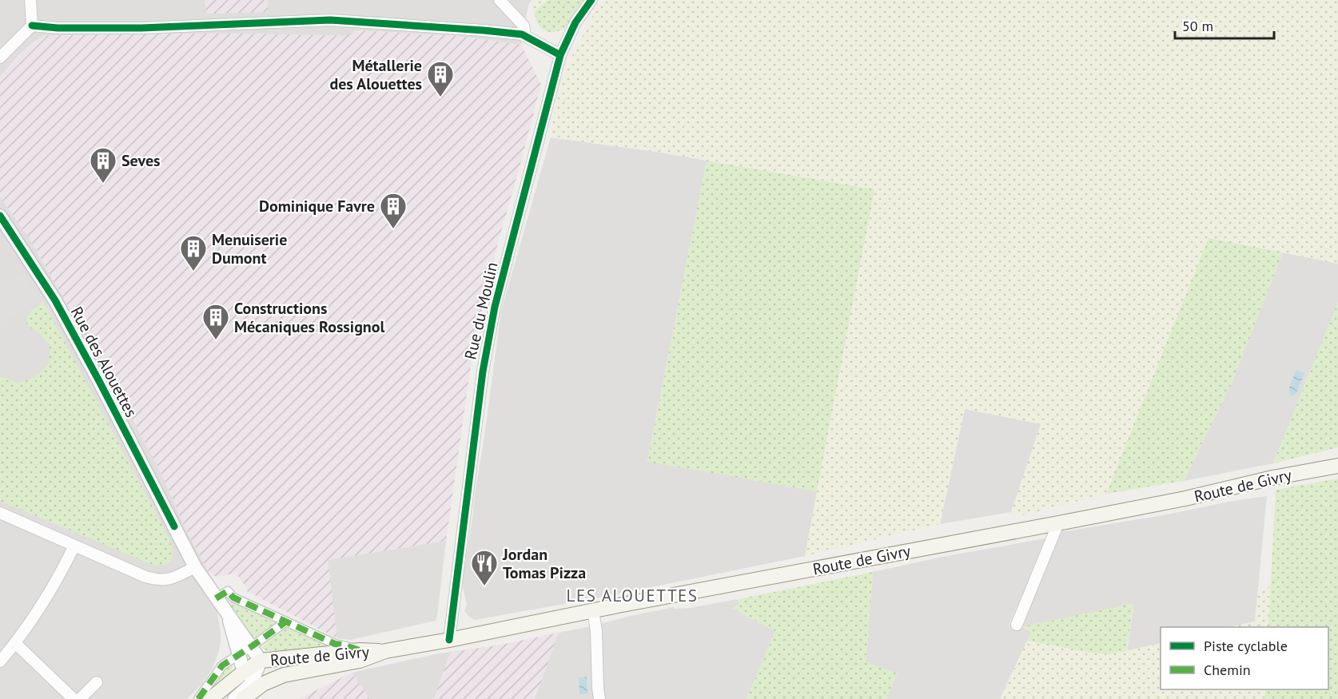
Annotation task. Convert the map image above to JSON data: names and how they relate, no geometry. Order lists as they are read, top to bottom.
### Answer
{
  "streets": {
    "main road": ["Route de Givry"],
    "street": ["Rue du Moulin", "Rue des Alouettes"]
  },
  "crossings": [
    ["Rue du Moulin", "Route de Givry"],
    ["Rue des Alouettes", "Route de Givry"]
  ],
  "districts": ["LES ALOUETTES"],
  "places": {
    "building": [
      "Métallerie des Alouettes",
      "Seves",
      "Dominique Favre",
      "Menuiserie Dumont",
      "Constructions Mécaniques Rossignol"
    ],
    "restaurant": ["Jordan Tomas Pizza"]
  },
  "legend": ["Piste cyclable", "Chemin"],
  "scale_bar": "50 m"
}
